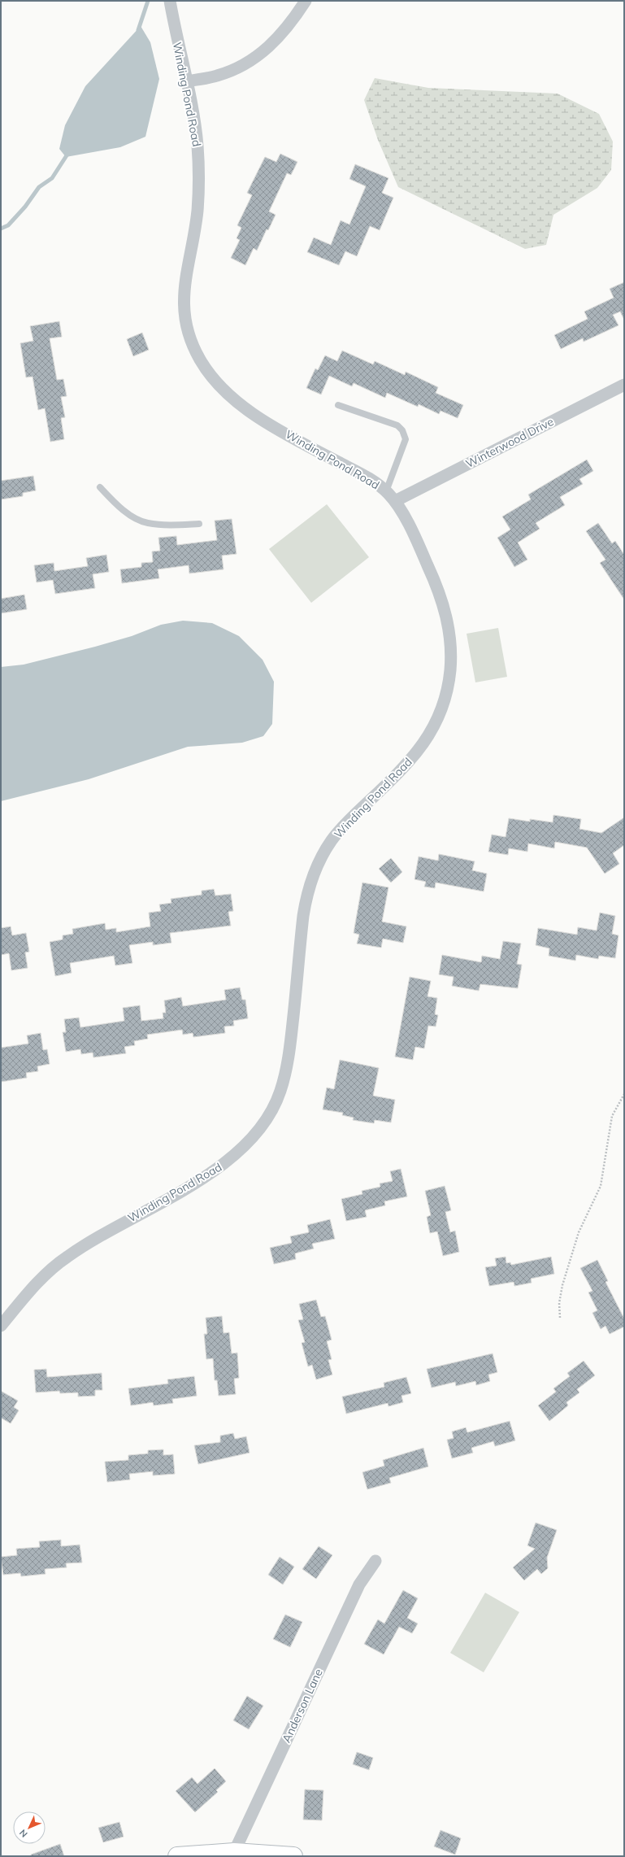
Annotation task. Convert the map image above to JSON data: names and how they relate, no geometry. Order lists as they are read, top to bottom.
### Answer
{
  "streets": {
    "street": ["Winding Pond Road", "Winterwood Drive", "Anderson Lane"]
  },
  "crossings": [
    ["Winding Pond Road", "Winterwood Drive"]
  ],
  "north": "bottom left"
}
